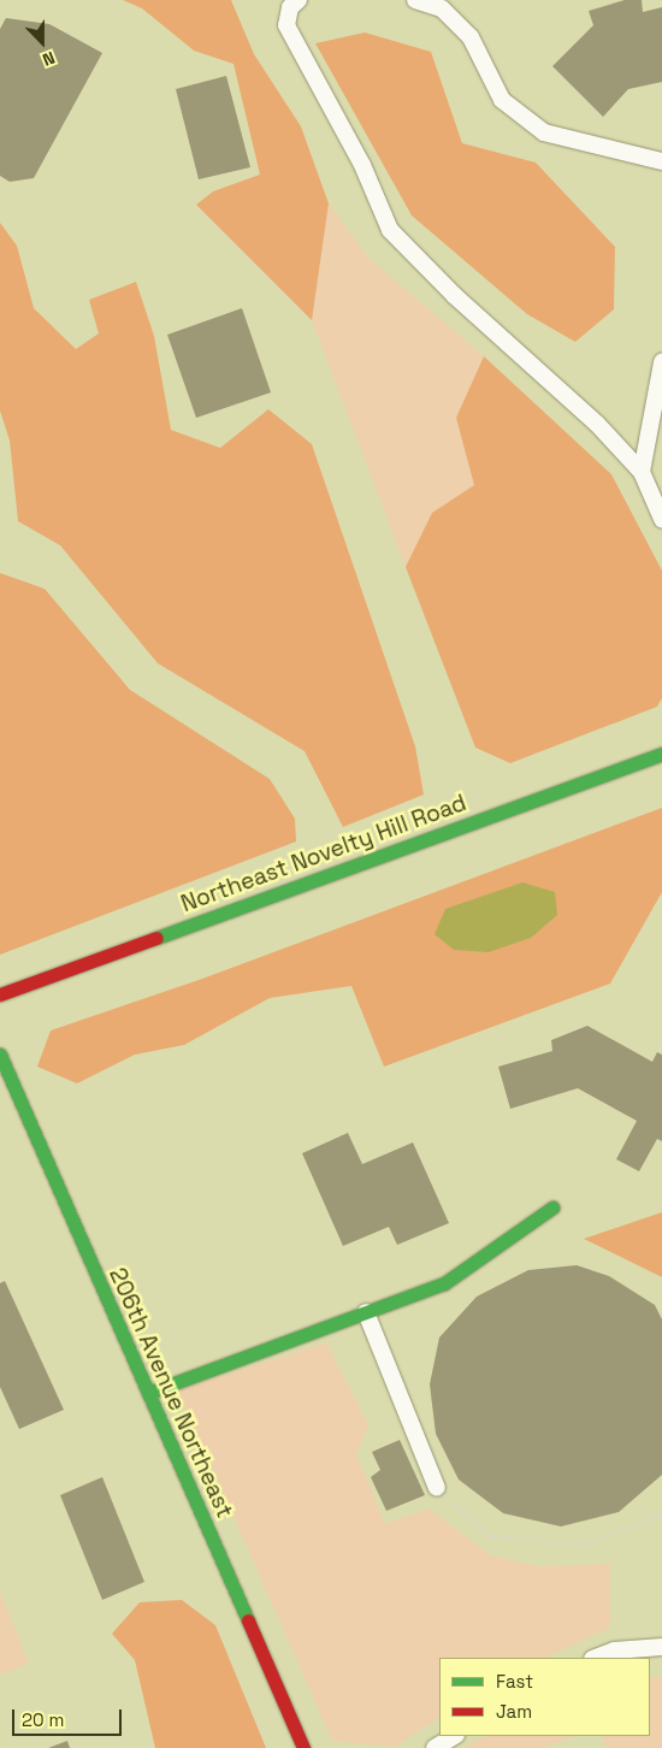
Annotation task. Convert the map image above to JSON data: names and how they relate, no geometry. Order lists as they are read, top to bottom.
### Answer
{
  "streets": {
    "street": ["Northeast Novelty Hill Road", "206th Avenue Northeast"]
  },
  "legend": ["Fast", "Jam"],
  "scale_bar": "20 m",
  "north": "bottom"
}
